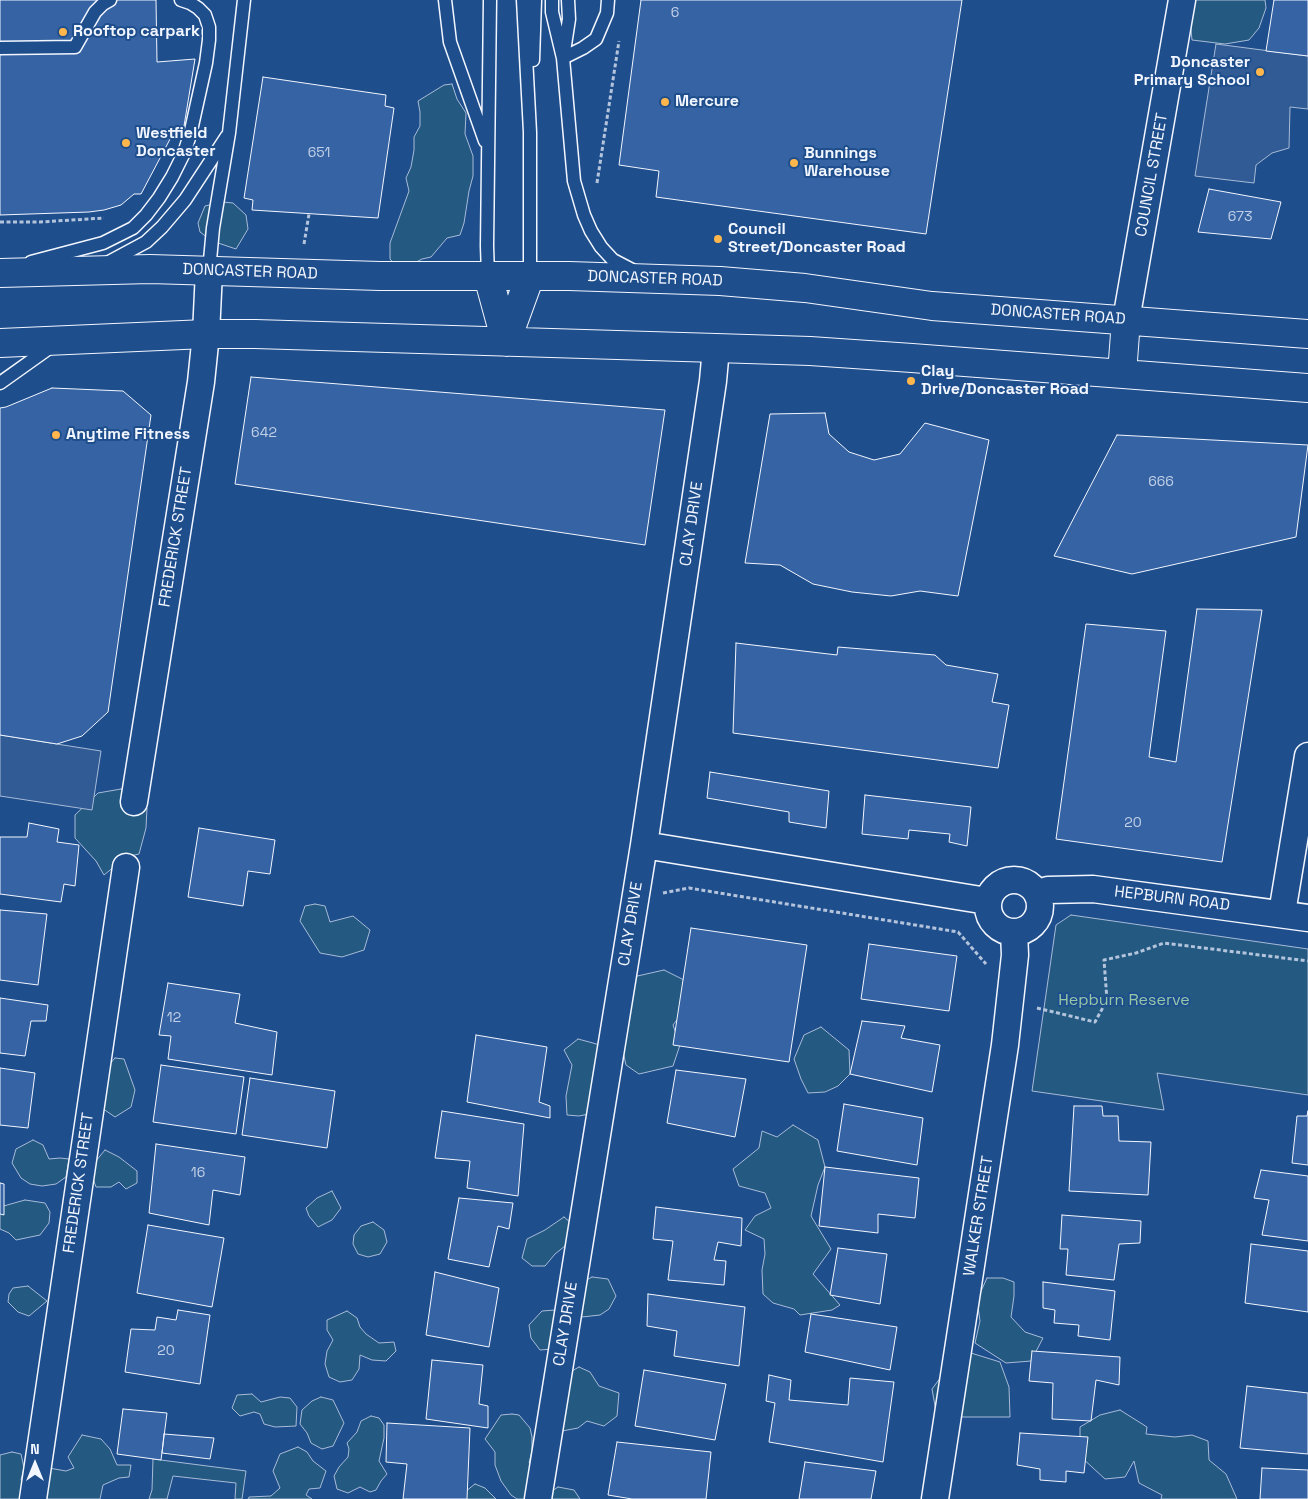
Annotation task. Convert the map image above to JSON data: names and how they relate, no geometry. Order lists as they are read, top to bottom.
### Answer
{
  "streets": {
    "main road": ["DONCASTER ROAD"],
    "street": [
      "COUNCIL STREET",
      "CLAY DRIVE",
      "FREDERICK STREET",
      "HEPBURN ROAD",
      "WALKER STREET"
    ]
  },
  "crossings": [
    ["COUNCIL STREET", "DONCASTER ROAD"],
    ["DONCASTER ROAD", "FREDERICK STREET"],
    ["HEPBURN ROAD", "WALKER STREET"]
  ],
  "parks": ["Hepburn Reserve"],
  "places": [
    "Rooftop carpark",
    "Doncaster Primary School",
    "Mercure",
    "Westfield Doncaster",
    "Bunnings Warehouse",
    "Council Street/Doncaster Road",
    "Clay Drive/Doncaster Road",
    "Anytime Fitness"
  ],
  "house_numbers": [
    "6",
    "651",
    "673",
    "642",
    "666",
    "20",
    "12",
    "16",
    "20"
  ],
  "north": "top"
}
